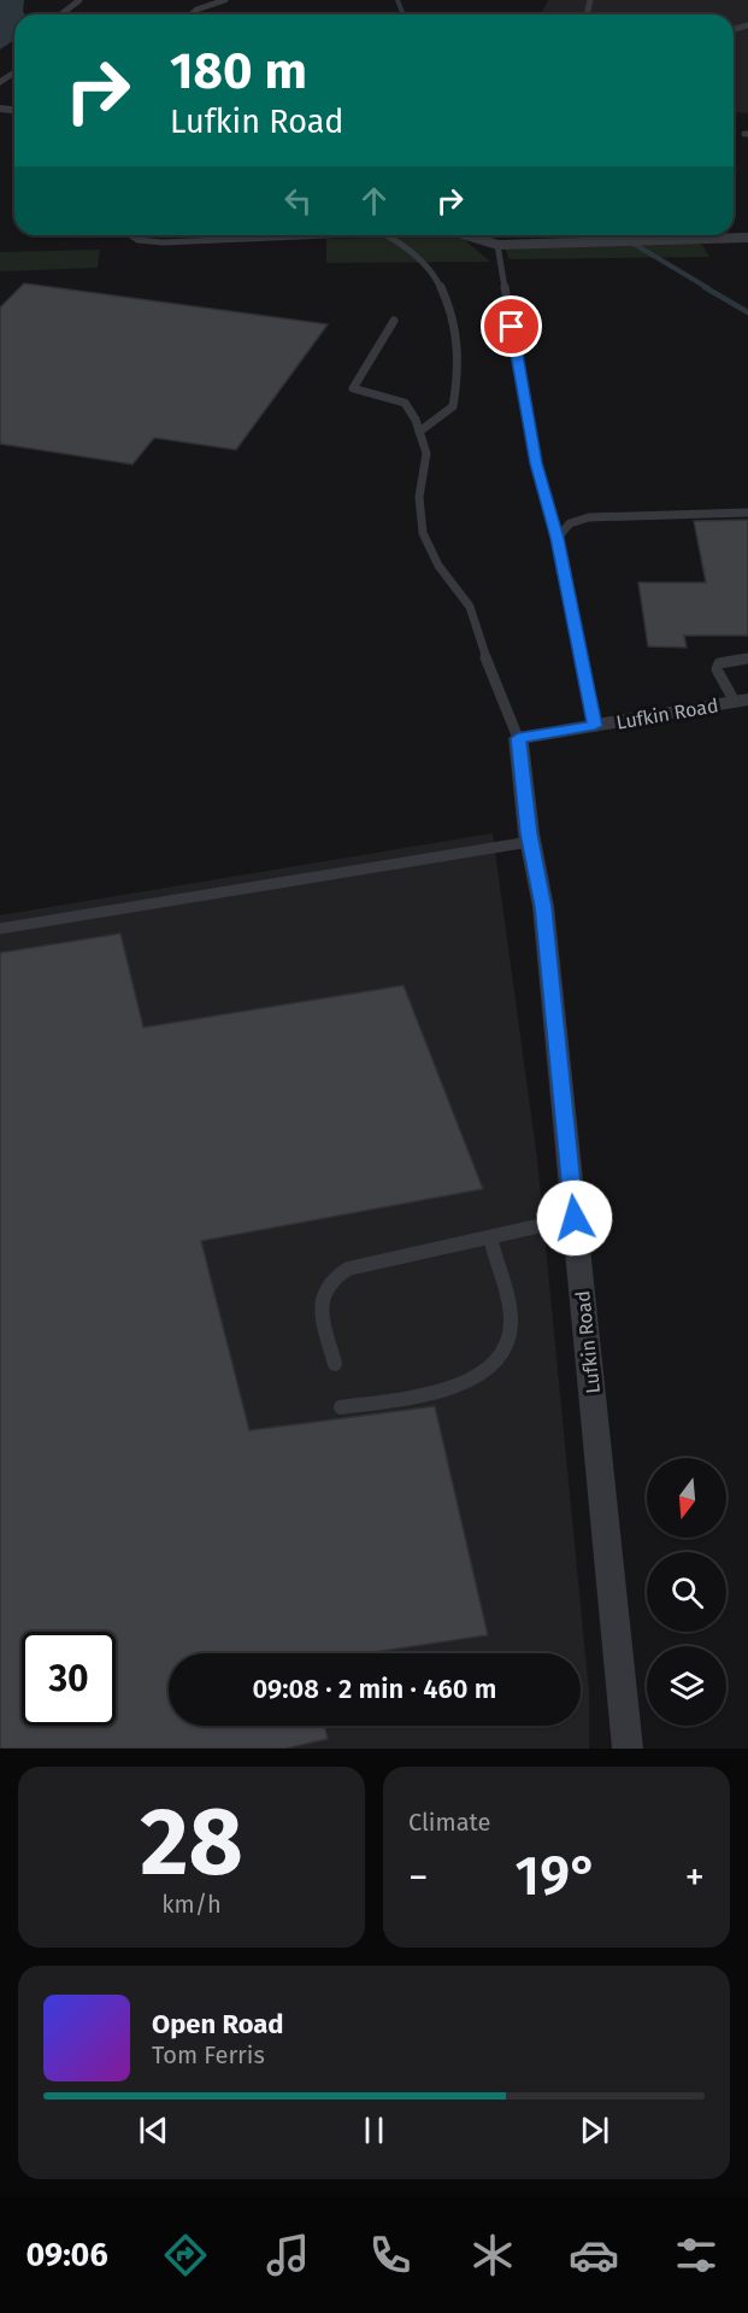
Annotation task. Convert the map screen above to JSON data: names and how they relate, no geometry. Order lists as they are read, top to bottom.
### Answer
{
  "streets": {
    "street": ["Lufkin Road"]
  },
  "north": "bottom",
  "page": {
    "turn": ["180 m", "Lufkin Road"],
    "limit": "30",
    "trip": "09:08 · 2 min · 460 m",
    "tile": [
      ["28", "km/h"],
      "Climate"
    ],
    "heat": ["−", "19°", "+"],
    "song": ["Open Road", "Tom Ferris"],
    "tabs": "09:06"
  }
}
